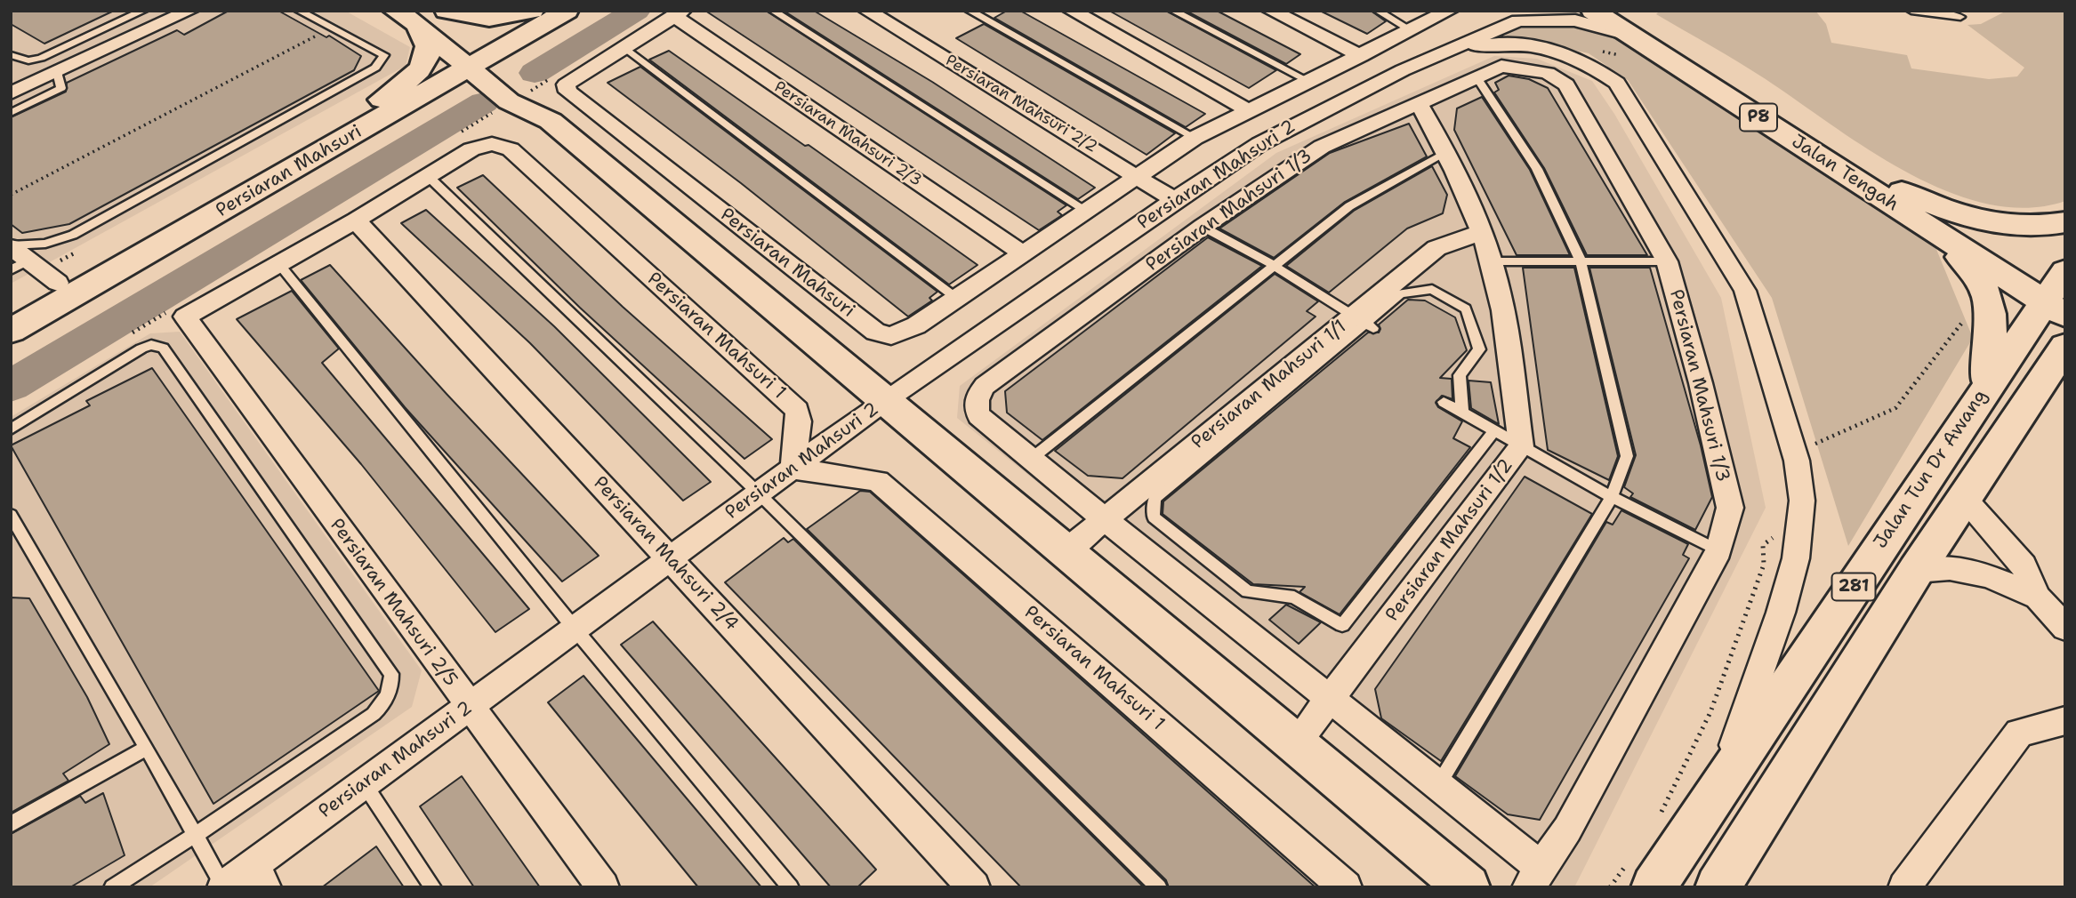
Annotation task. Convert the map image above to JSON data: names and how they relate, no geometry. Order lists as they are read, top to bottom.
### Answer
{
  "streets": {
    "street": [
      "Persiaran Mahsuri 2/2",
      "P8",
      "Persiaran Mahsuri 2/3",
      "Persiaran Mahsuri",
      "Jalan Tengah",
      "Persiaran Mahsuri 2",
      "Persiaran Mahsuri 1/3",
      "Persiaran Mahsuri 1",
      "Persiaran Mahsuri 1/1",
      "Jalan Tun Dr Awang",
      "Persiaran Mahsuri 1/2",
      "Persiaran Mahsuri 2/4",
      "281",
      "Persiaran Mahsuri 2/5"
    ]
  },
  "crossings": [
    ["Persiaran Mahsuri 2/2", "Persiaran Mahsuri 2"],
    ["Jalan Tengah", "Jalan Tun Dr Awang"],
    ["Persiaran Mahsuri 2", "Persiaran Mahsuri 1"],
    ["Persiaran Mahsuri 2", "Persiaran Mahsuri 2/4"],
    ["Persiaran Mahsuri 2", "Persiaran Mahsuri 2/5"],
    ["Persiaran Mahsuri 1/3", "Persiaran Mahsuri 1/1"],
    ["Persiaran Mahsuri 1/3", "Persiaran Mahsuri 1/2"],
    ["Persiaran Mahsuri 1", "Persiaran Mahsuri 2/4"],
    ["Persiaran Mahsuri 1", "Persiaran Mahsuri 2/5"],
    ["Persiaran Mahsuri 1/1", "Persiaran Mahsuri 1/2"]
  ]
}
